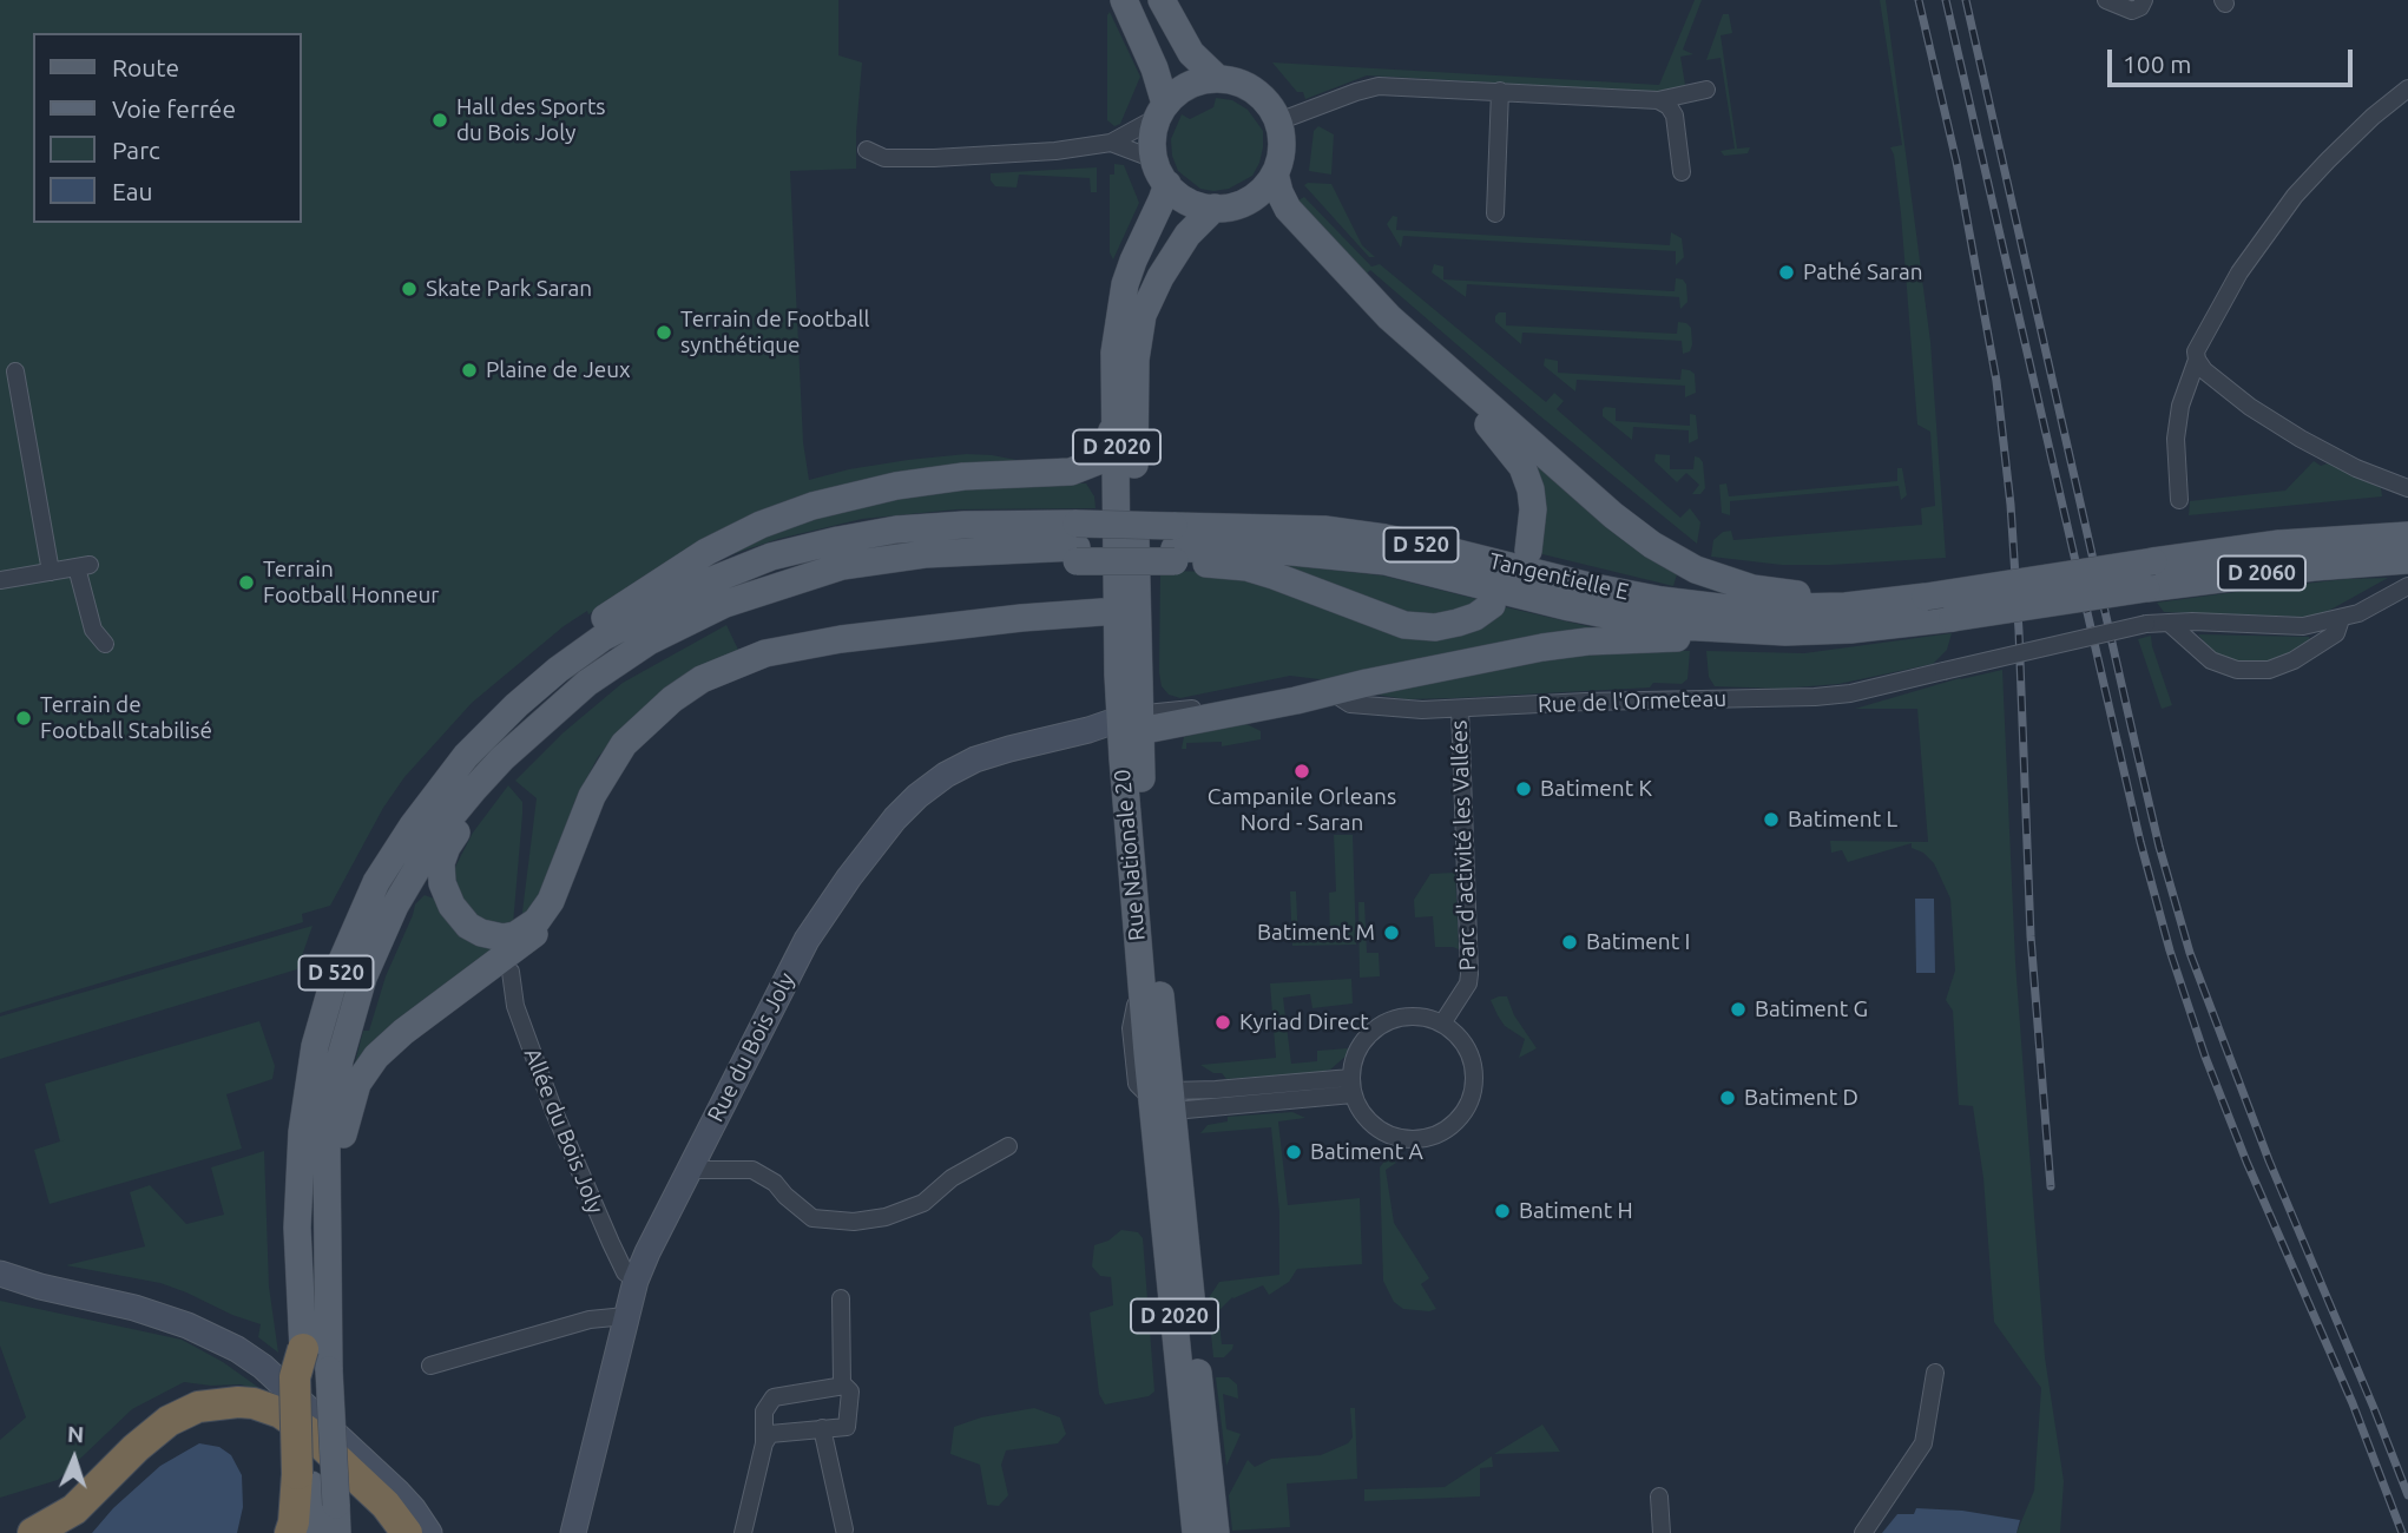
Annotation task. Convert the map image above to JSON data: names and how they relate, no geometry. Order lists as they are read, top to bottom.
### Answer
{
  "streets": {
    "main road": [
      "D 2020",
      "D 520",
      "D 2060",
      "Rue Nationale 20"
    ],
    "street": [
      "Rue de l'Ormeteau",
      "Parc d'activité les Vallées",
      "Rue du Bois Joly",
      "Allée du Bois Joly"
    ]
  },
  "crossings": [
    ["D 520", "D 2060"],
    ["Rue de l'Ormeteau", "Parc d'activité les Vallées"],
    ["Rue Nationale 20", "Rue du Bois Joly"],
    ["Rue du Bois Joly", "Allée du Bois Joly"]
  ],
  "places": [
    "Hall des Sports du Bois Joly",
    "Pathé Saran",
    "Skate Park Saran",
    "Terrain de Football synthétique",
    "Plaine de Jeux",
    "Terrain Football Honneur",
    "Terrain de Football Stabilisé",
    "Campanile Orleans Nord - Saran",
    "Batiment K",
    "Batiment L",
    "Batiment M",
    "Batiment I",
    "Batiment G",
    "Kyriad Direct",
    "Batiment D",
    "Batiment A",
    "Batiment H"
  ],
  "legend": [
    "Route",
    "Voie ferrée",
    "Parc",
    "Eau"
  ],
  "scale_bar": "100 m",
  "north": "top"
}
